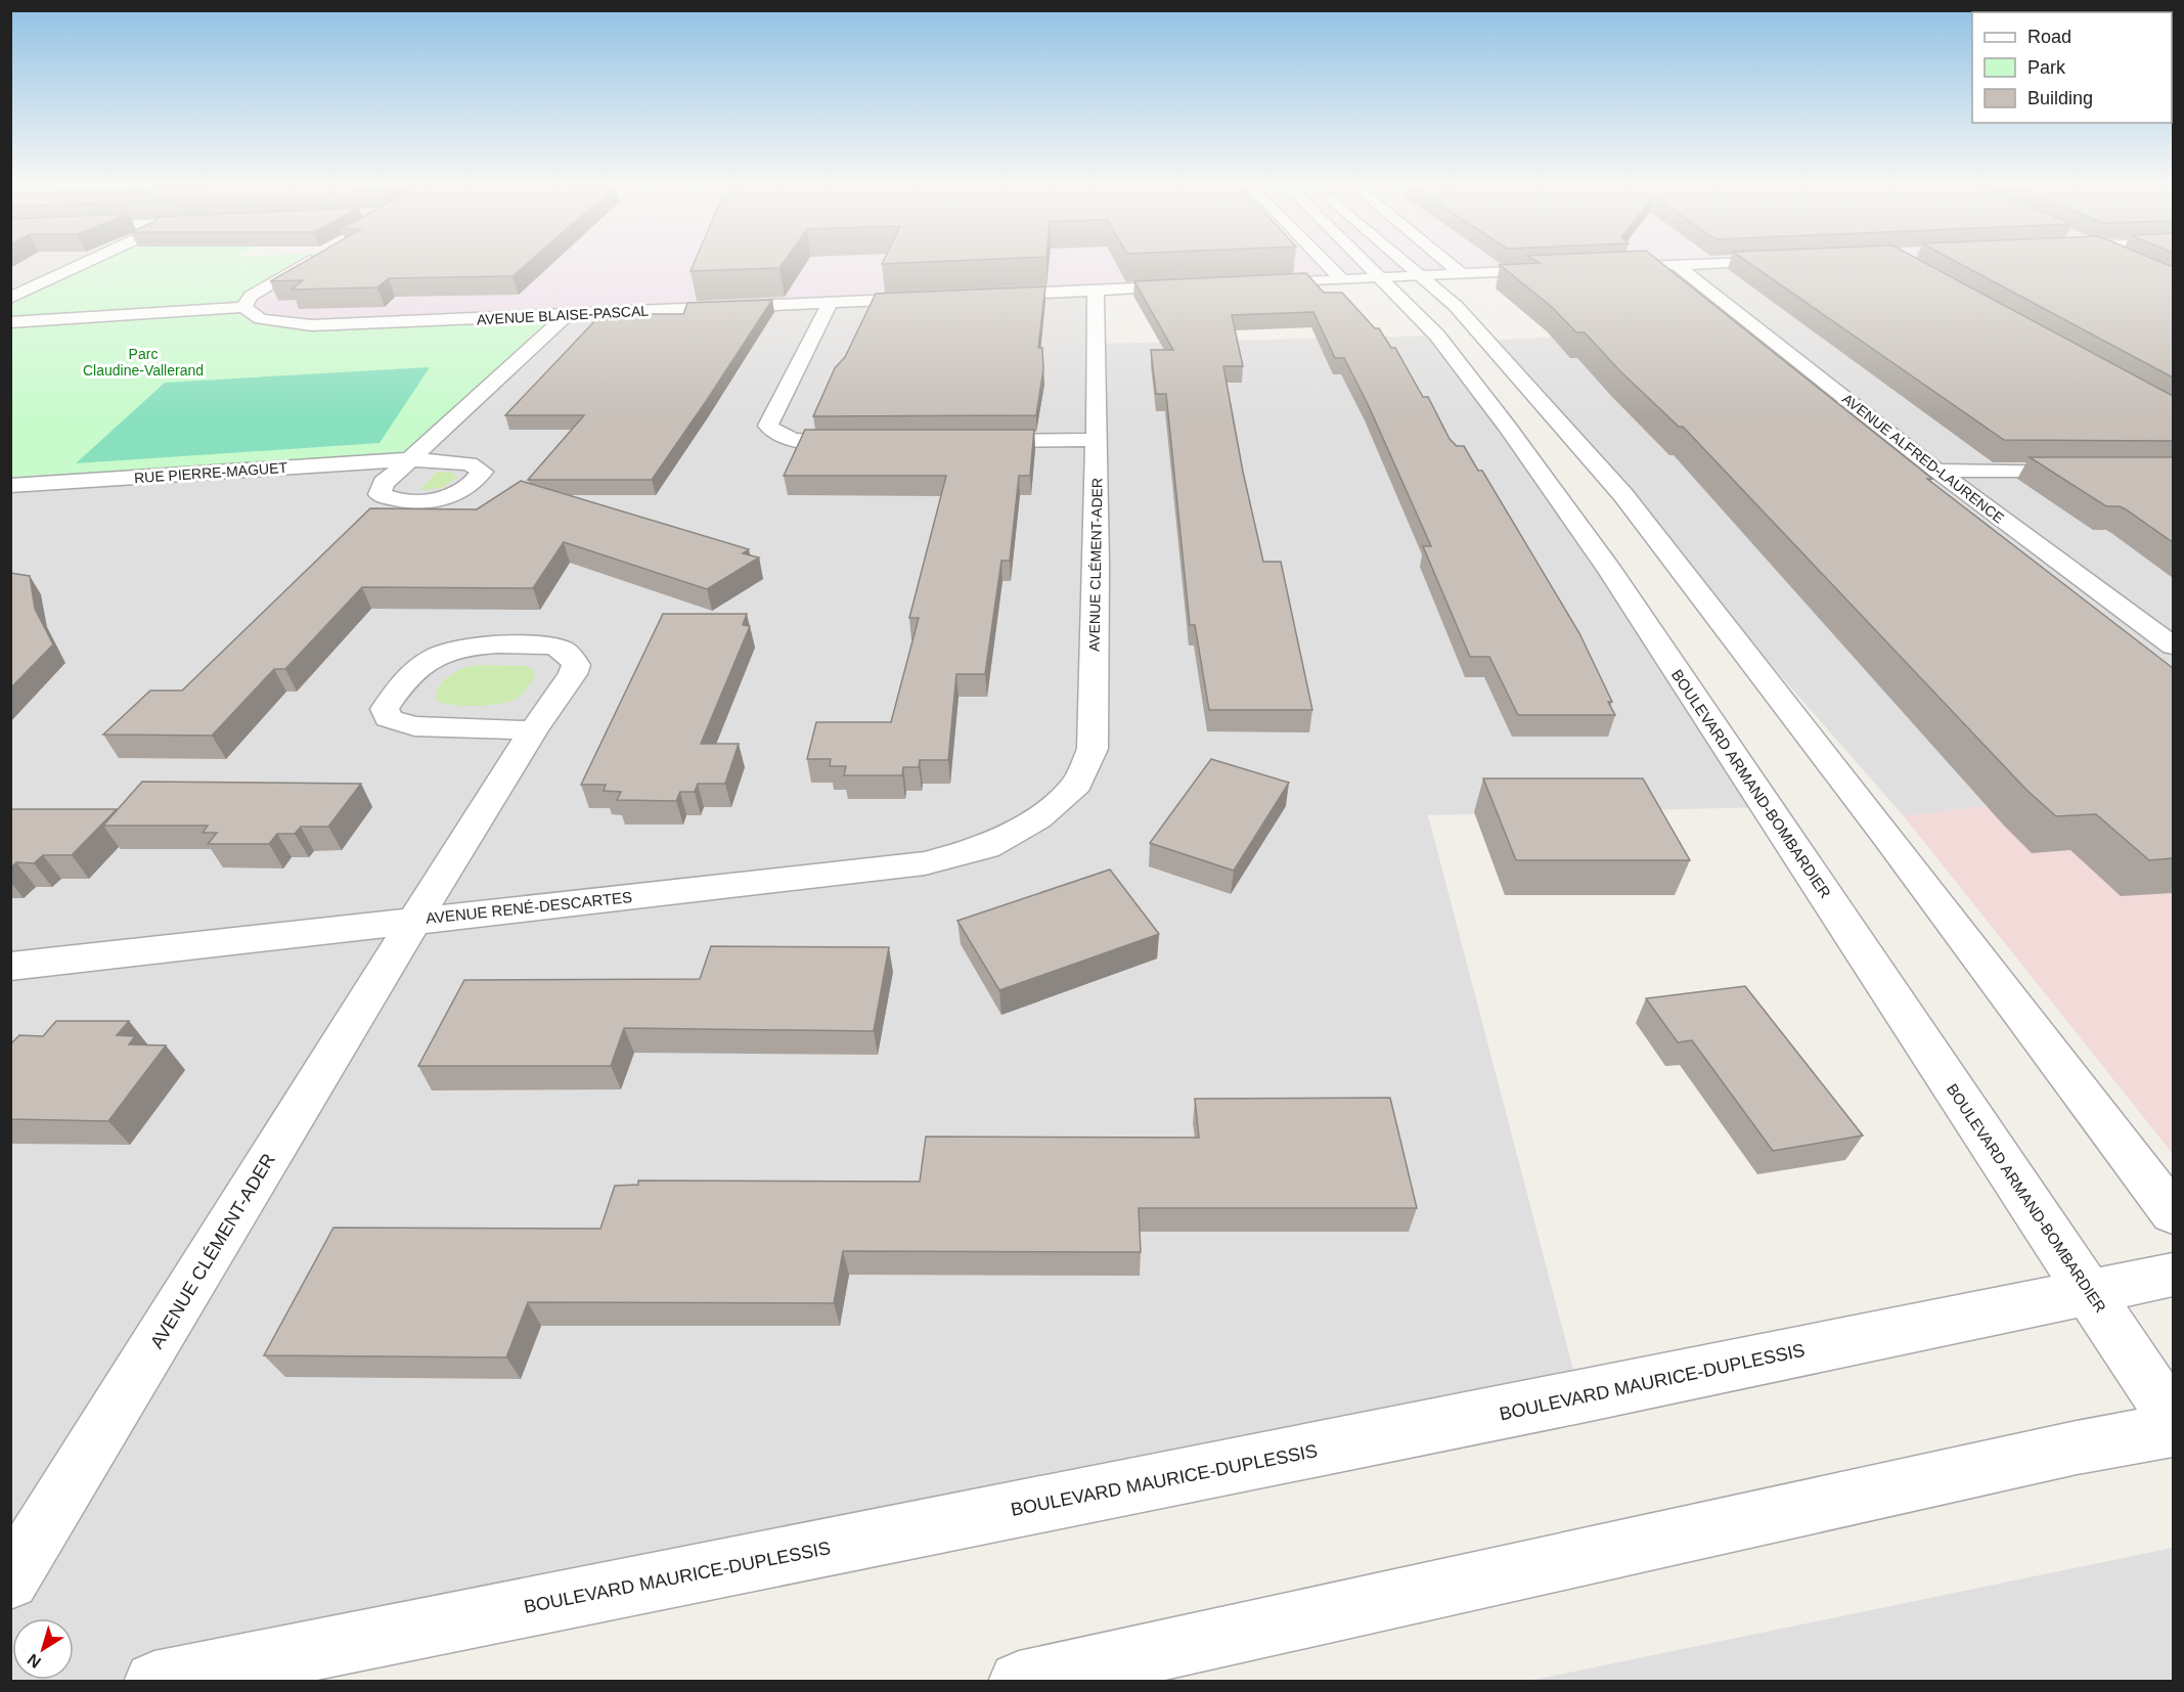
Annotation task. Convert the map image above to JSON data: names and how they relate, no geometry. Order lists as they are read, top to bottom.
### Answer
{
  "streets": {
    "street": [
      "AVENUE BLAISE-PASCAL",
      "AVENUE ALFRED-LAURENCE",
      "RUE PIERRE-MAGUET",
      "AVENUE CLÉMENT-ADER",
      "BOULEVARD ARMAND-BOMBARDIER",
      "AVENUE RENÉ-DESCARTES",
      "BOULEVARD MAURICE-DUPLESSIS"
    ]
  },
  "crossings": [
    ["AVENUE BLAISE-PASCAL", "RUE PIERRE-MAGUET"],
    ["AVENUE CLÉMENT-ADER", "AVENUE RENÉ-DESCARTES"],
    ["BOULEVARD ARMAND-BOMBARDIER", "BOULEVARD MAURICE-DUPLESSIS"]
  ],
  "parks": ["Parc Claudine-Vallerand"],
  "legend": ["Road", "Park", "Building"],
  "north": "bottom left"
}
